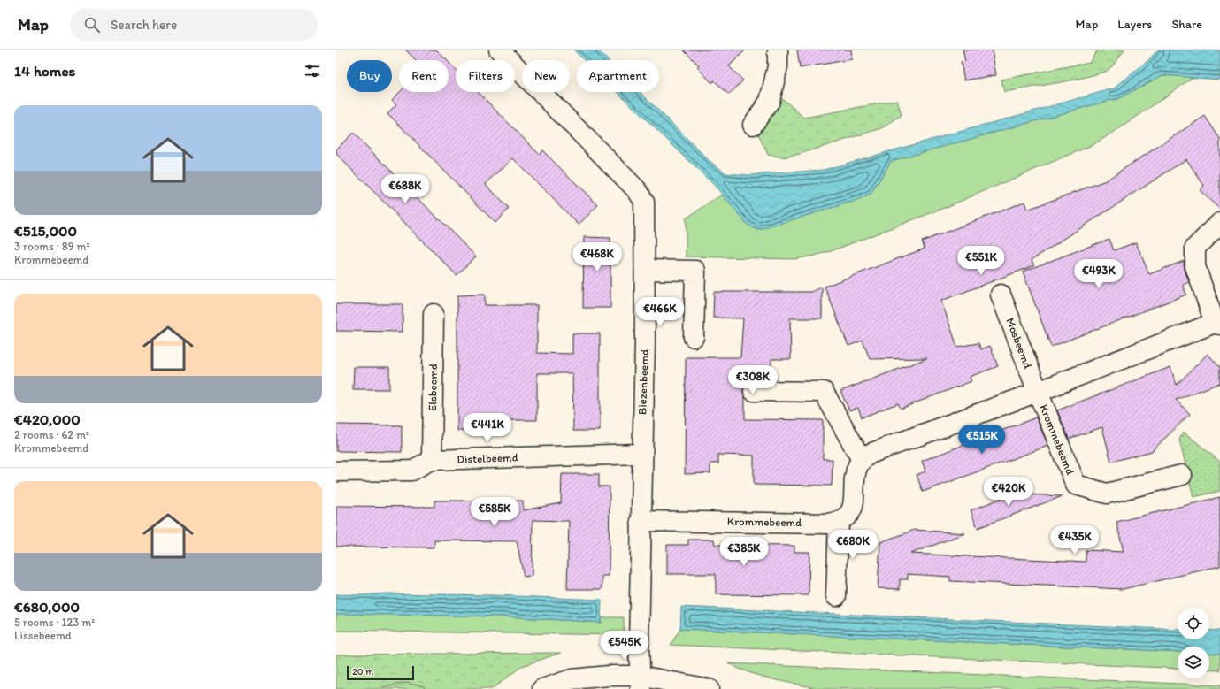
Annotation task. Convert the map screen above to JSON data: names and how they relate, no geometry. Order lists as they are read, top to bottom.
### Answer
{
  "streets": {
    "street": [
      "Mosbeemd",
      "Biezenbeemd",
      "Elsbeemd",
      "Krommebeemd",
      "Distelbeemd"
    ]
  },
  "crossings": [
    ["Mosbeemd", "Krommebeemd"],
    ["Biezenbeemd", "Krommebeemd"],
    ["Biezenbeemd", "Distelbeemd"],
    ["Elsbeemd", "Distelbeemd"]
  ],
  "scale_bar": "20 m",
  "page": {
    "header": "Map",
    "search": "Search here",
    "nav": ["Map", "Layers", "Share"],
    "heading": "14 homes",
    "chip": [
      "Buy",
      "Rent",
      "Filters",
      "New",
      "Apartment"
    ],
    "list": [
      {
        "name": "€515,000",
        "note": "3 rooms · 89 m² · Krommebeemd"
      },
      {
        "name": "€420,000",
        "note": "2 rooms · 62 m² · Krommebeemd"
      },
      {
        "name": "€680,000",
        "note": "5 rooms · 123 m² · Lissebeemd"
      }
    ],
    "price": [
      "€688K",
      "€468K",
      "€551K",
      "€493K",
      "€466K",
      "€308K",
      "€441K",
      "€515K",
      "€420K",
      "€585K",
      "€435K",
      "€680K",
      "€385K",
      "€545K"
    ],
    "scale": "20 m"
  }
}
